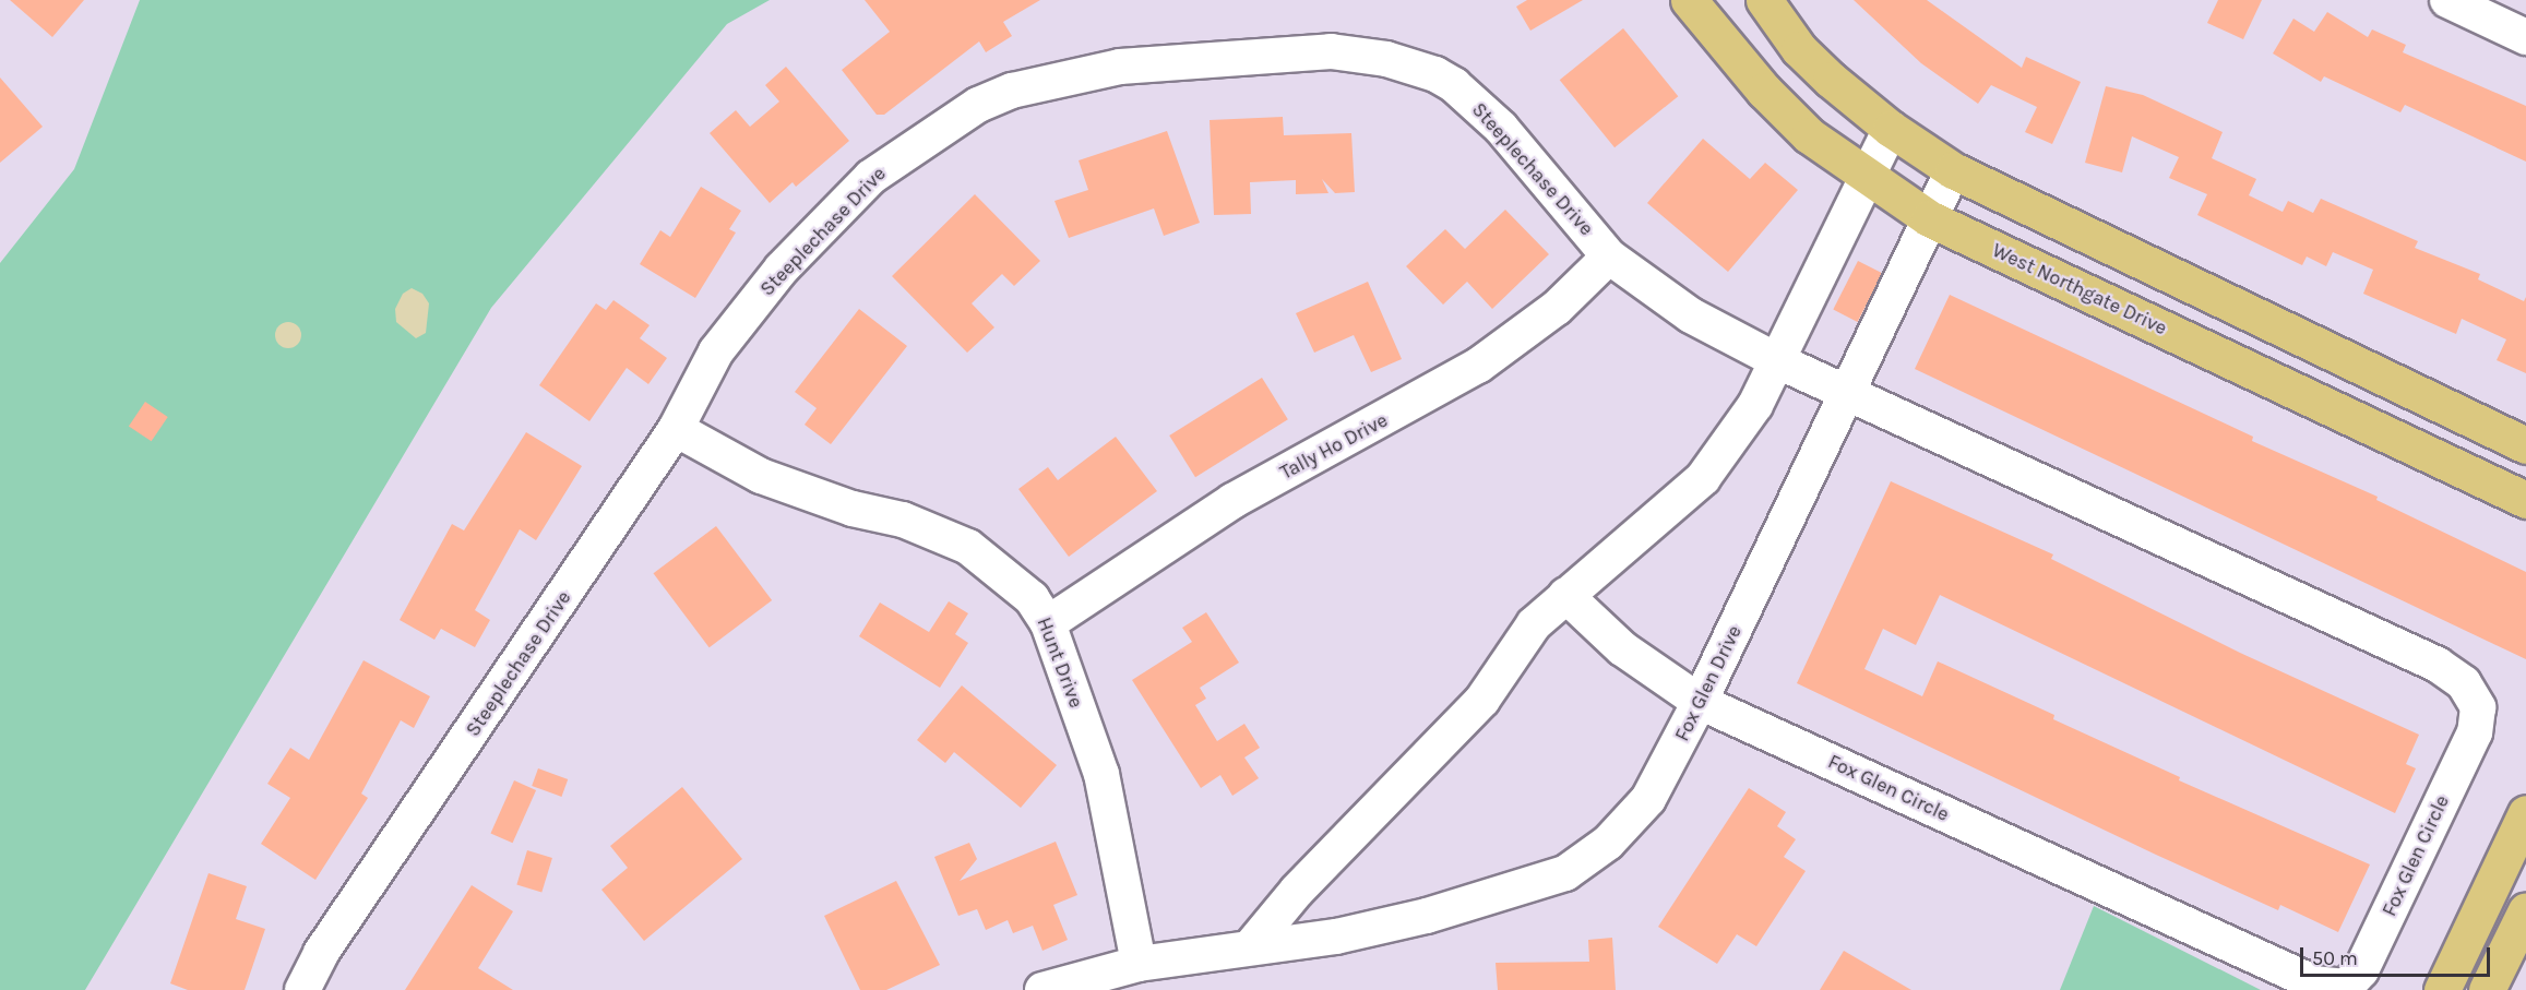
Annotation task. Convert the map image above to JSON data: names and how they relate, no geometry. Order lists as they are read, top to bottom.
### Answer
{
  "streets": {
    "main road": ["West Northgate Drive"],
    "street": [
      "Steeplechase Drive",
      "Tally Ho Drive",
      "Hunt Drive",
      "Fox Glen Drive",
      "Fox Glen Circle"
    ]
  },
  "crossings": [
    ["Steeplechase Drive", "Tally Ho Drive"],
    ["Steeplechase Drive", "Hunt Drive"],
    ["Steeplechase Drive", "Fox Glen Drive"],
    ["Steeplechase Drive", "Fox Glen Circle"],
    ["West Northgate Drive", "Fox Glen Drive"],
    ["Tally Ho Drive", "Hunt Drive"],
    ["Hunt Drive", "Fox Glen Drive"],
    ["Fox Glen Drive", "Fox Glen Circle"]
  ],
  "scale_bar": "50 m"
}
